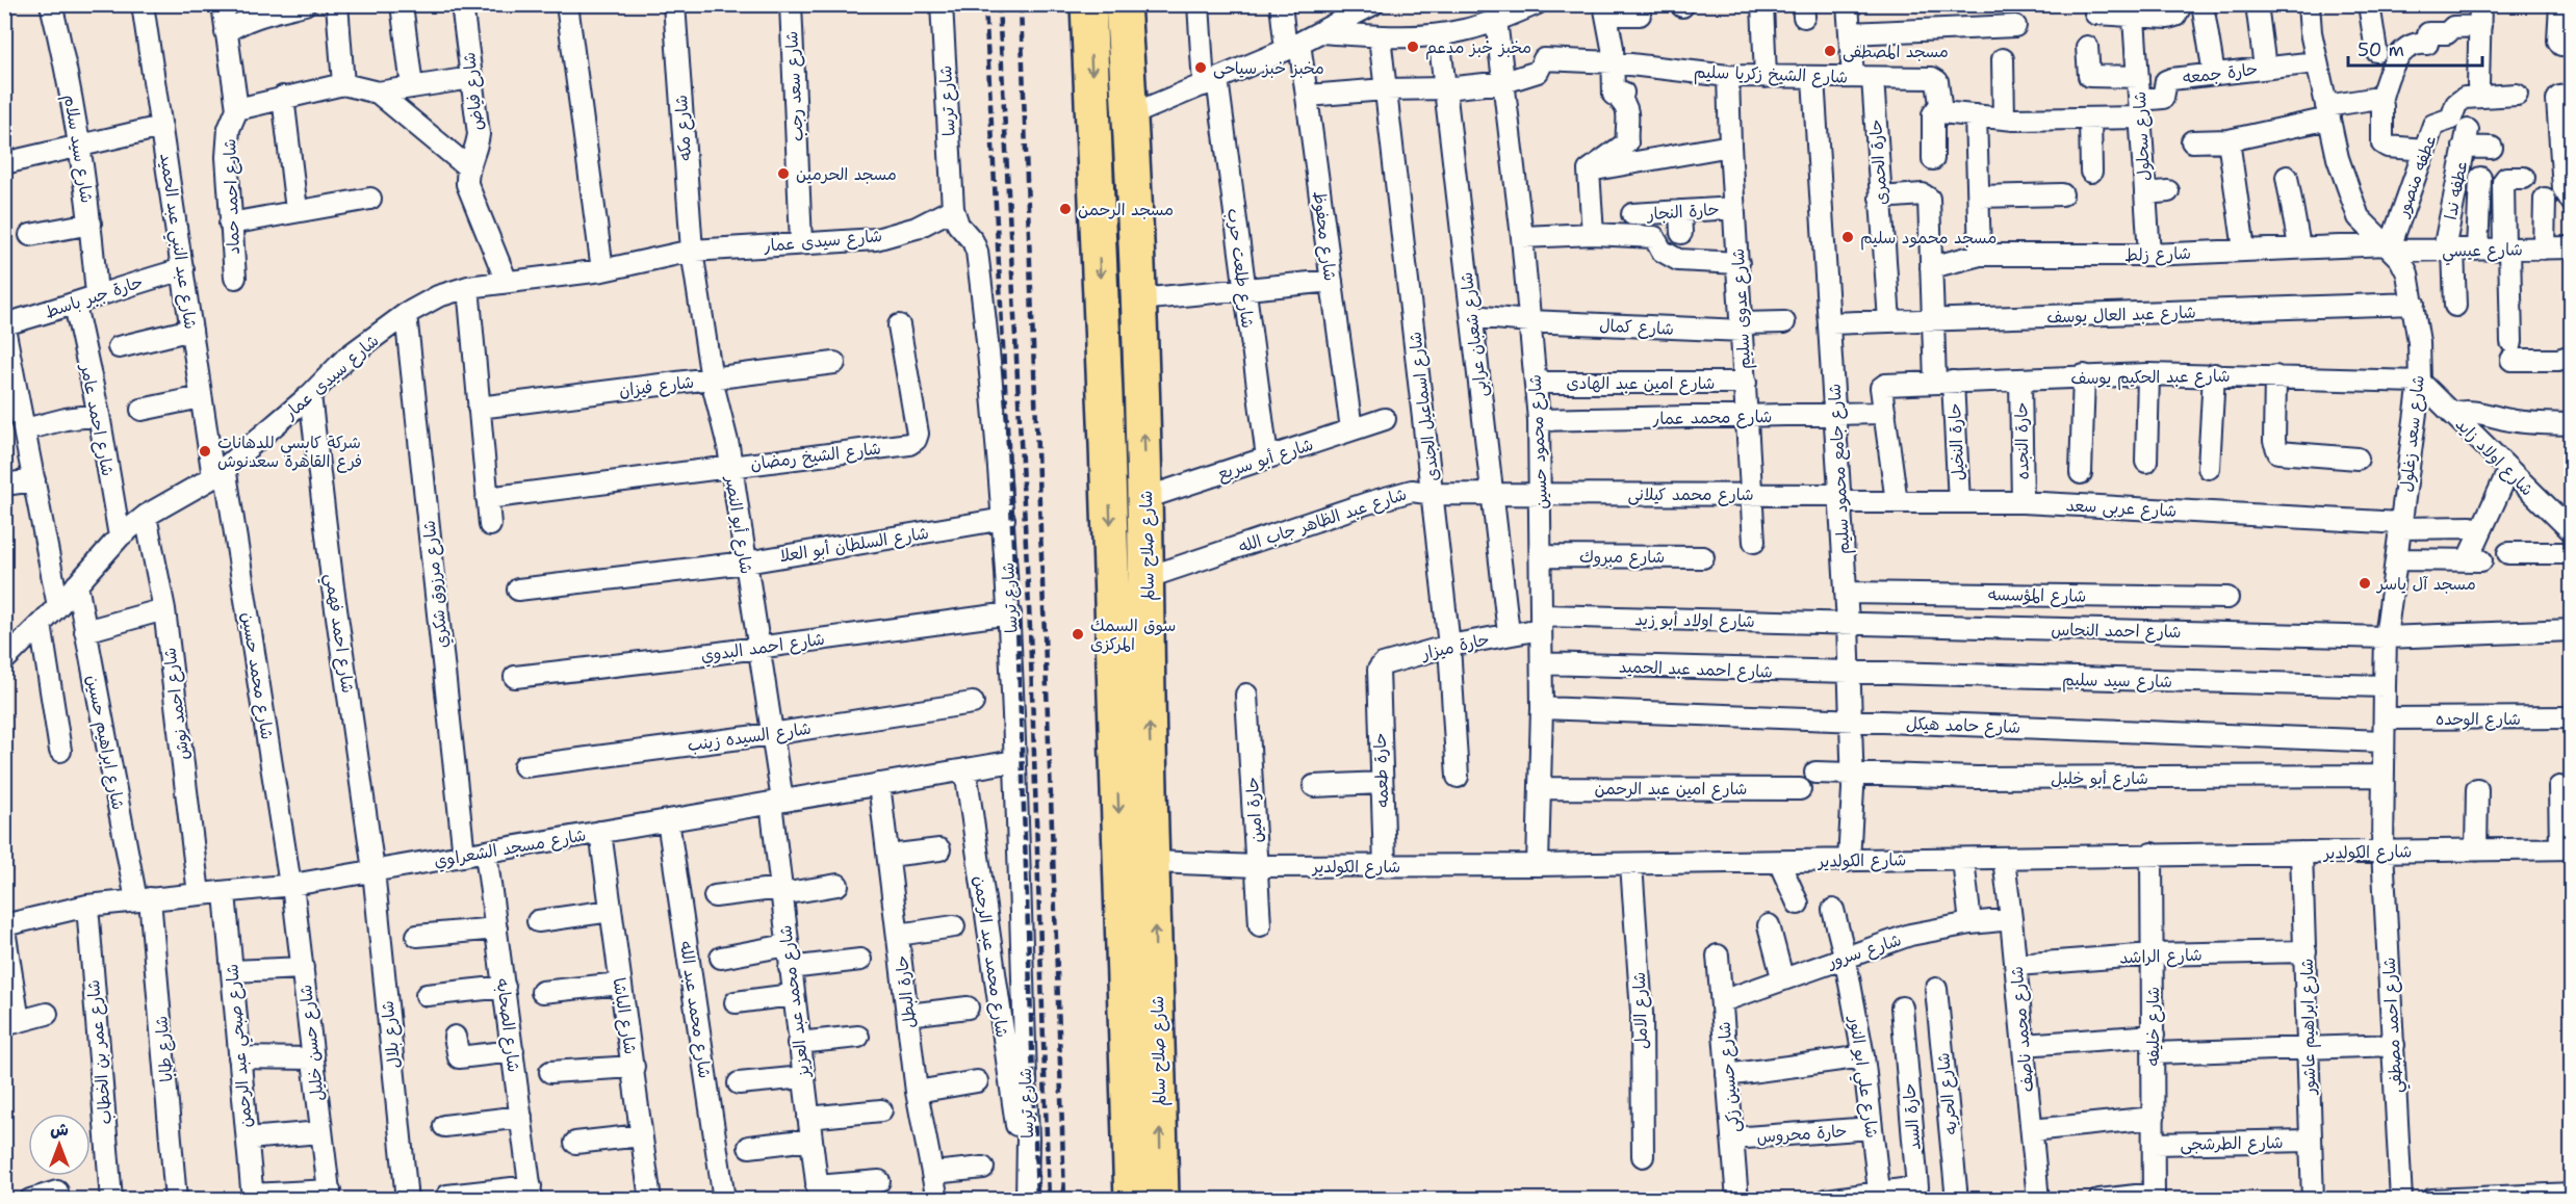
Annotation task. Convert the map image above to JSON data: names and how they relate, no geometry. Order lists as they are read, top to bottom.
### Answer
{
  "streets": {
    "highway": ["شارع صلاح سالم"],
    "street": [
      "حارة جمعه",
      "شارع الشيخ زكريا سليم",
      "شارع سعد رجب",
      "شارع فياض",
      "شارع ترسا",
      "شارع مكه",
      "شارع سحلول",
      "شارع سيد سلام",
      "حارة الحمرى",
      "عطفه منصور",
      "عطفه ندا",
      "شارع احمد حماد",
      "حارة النجار",
      "شارع محفوظ",
      "شارع سيدى عمار",
      "شارع عبد النبي عبد الحميد",
      "شارع عيسي",
      "شارع زلط",
      "شارع طلعت حرب",
      "حارة جبر باسط",
      "شارع عدوى سليم",
      "شارع عبد العال يوسف",
      "شارع كمال",
      "شارع شعبان عرابى",
      "شارع عبد الحكيم يوسف",
      "شارع امين عبد الهادى",
      "شارع فيزان",
      "شارع اسماعيل الجندى",
      "شارع محمد عمار",
      "شارع احمد عامر",
      "شارع سعد زغلول",
      "حارة النجده",
      "شارع محمود حسين",
      "حارة النخيل",
      "شارع الشيخ رمضان",
      "شارع اولاد زايد",
      "شارع أبو سريع",
      "شارع جامع محمود سليم",
      "شارع محمد كيلانى",
      "شارع عربى سعد",
      "شارع عبد الظاهر جاب الله",
      "شارع أبو النصر",
      "شارع السلطان أبو العلا",
      "شارع مبروك",
      "شارع مرزوق شكري",
      "شارع المؤسسه",
      "شارع اولاد أبو زيد",
      "شارع احمد النحاس",
      "شارع احمد فهمي",
      "حارة ميزار",
      "شارع احمد البدوي",
      "شارع احمد عبد الحميد",
      "شارع محمد حسين",
      "شارع سيد سليم",
      "شارع احمد نوش",
      "شارع الوحده",
      "شارع حامد هيكل",
      "شارع السيده زينب",
      "شارع ابراهيم حسين",
      "حارة طعمه",
      "شارع أبو خليل",
      "شارع امين عبد الرحمن",
      "حارة امين",
      "شارع مسجد الشعراوي",
      "شارع الكولدير",
      "شارع سرور",
      "شارع الراشد",
      "شارع محمد عبد الرحمن",
      "حارة البطل",
      "شارع محمد عبد العزيز",
      "شارع محمد عبد الله",
      "شارع الامل",
      "شارع الباشا",
      "شارع الصحابه",
      "شارع احمد مصطفي",
      "شارع خليفه",
      "شارع ابراهيم عاشور",
      "شارع محمد ناصف",
      "شارع بلال",
      "شارع حسن خليل",
      "شارع صبحي عبد الرحمن",
      "شارع طابا",
      "شارع عمر بن الخطاب",
      "شارع حسين زكى",
      "شارع علي ابو النور",
      "شارع الحريه",
      "حارة السد",
      "حارة محروس",
      "شارع الطرشجى"
    ]
  },
  "crossings": [
    ["حارة جمعه", "شارع سحلول"],
    ["حارة جمعه", "شارع سعد زغلول"],
    ["شارع الشيخ زكريا سليم", "حارة الحمرى"],
    ["شارع الشيخ زكريا سليم", "شارع محفوظ"],
    ["شارع الشيخ زكريا سليم", "شارع عدوى سليم"],
    ["شارع الشيخ زكريا سليم", "شارع شعبان عرابى"],
    ["شارع الشيخ زكريا سليم", "شارع اسماعيل الجندى"],
    ["شارع الشيخ زكريا سليم", "شارع محمود حسين"],
    ["شارع الشيخ زكريا سليم", "شارع جامع محمود سليم"],
    ["شارع سعد رجب", "شارع سيدى عمار"],
    ["شارع فياض", "شارع سيدى عمار"],
    ["شارع ترسا", "شارع سيدى عمار"],
    ["شارع ترسا", "شارع السلطان أبو العلا"],
    ["شارع ترسا", "شارع احمد البدوي"],
    ["شارع ترسا", "شارع مسجد الشعراوي"],
    ["شارع ترسا", "شارع محمد عبد الرحمن"],
    ["شارع مكه", "شارع سيدى عمار"],
    ["شارع مكه", "شارع أبو النصر"],
    ["شارع سحلول", "شارع زلط"],
    ["شارع سيد سلام", "حارة جبر باسط"],
    ["حارة الحمرى", "شارع عبد العال يوسف"],
    ["حارة الحمرى", "حارة النخيل"],
    ["عطفه منصور", "شارع عيسي"],
    ["عطفه منصور", "شارع زلط"],
    ["عطفه منصور", "شارع سعد زغلول"],
    ["عطفه ندا", "شارع عيسي"],
    ["حارة النجار", "شارع عدوى سليم"],
    ["شارع محفوظ", "شارع أبو سريع"],
    ["شارع سيدى عمار", "شارع عبد النبي عبد الحميد"],
    ["شارع سيدى عمار", "شارع احمد عامر"],
    ["شارع سيدى عمار", "شارع أبو النصر"],
    ["شارع سيدى عمار", "شارع مرزوق شكري"],
    ["شارع سيدى عمار", "شارع احمد فهمي"],
    ["شارع سيدى عمار", "شارع محمد حسين"],
    ["شارع سيدى عمار", "شارع احمد نوش"],
    ["شارع سيدى عمار", "شارع ابراهيم حسين"],
    ["شارع عبد النبي عبد الحميد", "حارة جبر باسط"],
    ["شارع عبد النبي عبد الحميد", "شارع محمد حسين"],
    ["شارع عيسي", "شارع زلط"],
    ["شارع عيسي", "شارع سعد زغلول"],
    ["شارع زلط", "شارع سعد زغلول"],
    ["شارع زلط", "حارة النخيل"],
    ["شارع طلعت حرب", "شارع أبو سريع"],
    ["حارة جبر باسط", "شارع احمد عامر"],
    ["شارع عدوى سليم", "شارع كمال"],
    ["شارع عدوى سليم", "شارع امين عبد الهادى"],
    ["شارع عدوى سليم", "شارع محمد عمار"],
    ["شارع عدوى سليم", "شارع محمد كيلانى"],
    ["شارع عبد العال يوسف", "شارع سعد زغلول"],
    ["شارع عبد العال يوسف", "حارة النخيل"],
    ["شارع عبد العال يوسف", "شارع جامع محمود سليم"],
    ["شارع كمال", "شارع شعبان عرابى"],
    ["شارع كمال", "شارع محمود حسين"],
    ["شارع شعبان عرابى", "شارع عبد الظاهر جاب الله"],
    ["شارع شعبان عرابى", "حارة ميزار"],
    ["شارع عبد الحكيم يوسف", "شارع محمد عمار"],
    ["شارع عبد الحكيم يوسف", "شارع سعد زغلول"],
    ["شارع عبد الحكيم يوسف", "حارة النجده"],
    ["شارع عبد الحكيم يوسف", "حارة النخيل"],
    ["شارع عبد الحكيم يوسف", "شارع اولاد زايد"],
    ["شارع امين عبد الهادى", "شارع محمود حسين"],
    ["شارع فيزان", "شارع أبو النصر"],
    ["شارع اسماعيل الجندى", "شارع عبد الظاهر جاب الله"],
    ["شارع اسماعيل الجندى", "حارة ميزار"],
    ["شارع محمد عمار", "شارع محمود حسين"],
    ["شارع محمد عمار", "شارع جامع محمود سليم"],
    ["شارع سعد زغلول", "شارع اولاد زايد"],
    ["شارع سعد زغلول", "شارع عربى سعد"],
    ["شارع سعد زغلول", "شارع احمد النحاس"],
    ["شارع سعد زغلول", "شارع سيد سليم"],
    ["شارع سعد زغلول", "شارع الوحده"],
    ["شارع سعد زغلول", "شارع حامد هيكل"],
    ["شارع سعد زغلول", "شارع أبو خليل"],
    ["شارع سعد زغلول", "شارع الكولدير"],
    ["شارع سعد زغلول", "شارع احمد مصطفي"],
    ["حارة النجده", "شارع عربى سعد"],
    ["شارع محمود حسين", "شارع محمد كيلانى"],
    ["شارع محمود حسين", "شارع عبد الظاهر جاب الله"],
    ["شارع محمود حسين", "شارع مبروك"],
    ["شارع محمود حسين", "شارع اولاد أبو زيد"],
    ["شارع محمود حسين", "حارة ميزار"],
    ["شارع محمود حسين", "شارع احمد عبد الحميد"],
    ["شارع محمود حسين", "شارع حامد هيكل"],
    ["شارع محمود حسين", "شارع امين عبد الرحمن"],
    ["شارع محمود حسين", "شارع الكولدير"],
    ["حارة النخيل", "شارع عربى سعد"],
    ["شارع الشيخ رمضان", "شارع أبو النصر"],
    ["شارع أبو سريع", "شارع صلاح سالم"],
    ["شارع جامع محمود سليم", "شارع محمد كيلانى"],
    ["شارع جامع محمود سليم", "شارع عربى سعد"],
    ["شارع جامع محمود سليم", "شارع المؤسسه"],
    ["شارع جامع محمود سليم", "شارع اولاد أبو زيد"],
    ["شارع جامع محمود سليم", "شارع احمد النحاس"],
    ["شارع جامع محمود سليم", "شارع احمد عبد الحميد"],
    ["شارع جامع محمود سليم", "شارع سيد سليم"],
    ["شارع جامع محمود سليم", "شارع حامد هيكل"],
    ["شارع جامع محمود سليم", "شارع أبو خليل"],
    ["شارع جامع محمود سليم", "شارع الكولدير"],
    ["شارع محمد كيلانى", "شارع عربى سعد"],
    ["شارع محمد كيلانى", "شارع عبد الظاهر جاب الله"],
    ["شارع عبد الظاهر جاب الله", "شارع صلاح سالم"],
    ["شارع أبو النصر", "شارع السلطان أبو العلا"],
    ["شارع أبو النصر", "شارع احمد البدوي"],
    ["شارع أبو النصر", "شارع السيده زينب"],
    ["شارع أبو النصر", "شارع مسجد الشعراوي"],
    ["شارع أبو النصر", "شارع محمد عبد العزيز"],
    ["شارع صلاح سالم", "شارع الكولدير"],
    ["شارع مرزوق شكري", "شارع مسجد الشعراوي"],
    ["شارع اولاد أبو زيد", "شارع احمد النحاس"],
    ["شارع اولاد أبو زيد", "حارة ميزار"],
    ["شارع احمد فهمي", "شارع مسجد الشعراوي"],
    ["شارع احمد فهمي", "شارع بلال"],
    ["حارة ميزار", "حارة طعمه"],
    ["شارع احمد عبد الحميد", "شارع سيد سليم"],
    ["شارع محمد حسين", "شارع مسجد الشعراوي"],
    ["شارع محمد حسين", "شارع حسن خليل"],
    ["شارع احمد نوش", "شارع مسجد الشعراوي"],
    ["شارع ابراهيم حسين", "شارع مسجد الشعراوي"],
    ["شارع ابراهيم حسين", "شارع طابا"],
    ["حارة طعمه", "شارع الكولدير"],
    ["حارة امين", "شارع الكولدير"],
    ["شارع مسجد الشعراوي", "شارع محمد عبد الرحمن"],
    ["شارع مسجد الشعراوي", "حارة البطل"],
    ["شارع مسجد الشعراوي", "شارع محمد عبد العزيز"],
    ["شارع مسجد الشعراوي", "شارع محمد عبد الله"],
    ["شارع مسجد الشعراوي", "شارع الباشا"],
    ["شارع مسجد الشعراوي", "شارع الصحابه"],
    ["شارع مسجد الشعراوي", "شارع بلال"],
    ["شارع مسجد الشعراوي", "شارع حسن خليل"],
    ["شارع مسجد الشعراوي", "شارع صبحي عبد الرحمن"],
    ["شارع مسجد الشعراوي", "شارع طابا"],
    ["شارع مسجد الشعراوي", "شارع عمر بن الخطاب"],
    ["شارع الكولدير", "شارع الامل"],
    ["شارع الكولدير", "شارع احمد مصطفي"],
    ["شارع الكولدير", "شارع خليفه"],
    ["شارع الكولدير", "شارع ابراهيم عاشور"],
    ["شارع الكولدير", "شارع محمد ناصف"],
    ["شارع سرور", "شارع محمد ناصف"],
    ["شارع سرور", "شارع حسين زكى"],
    ["شارع سرور", "شارع علي ابو النور"],
    ["شارع الراشد", "شارع خليفه"],
    ["شارع الراشد", "شارع ابراهيم عاشور"],
    ["شارع الراشد", "شارع محمد ناصف"],
    ["شارع خليفه", "شارع الطرشجى"],
    ["شارع ابراهيم عاشور", "شارع الطرشجى"],
    ["شارع حسين زكى", "حارة محروس"],
    ["شارع علي ابو النور", "حارة السد"],
    ["شارع علي ابو النور", "حارة محروس"]
  ],
  "places": [
    "مخبز خبز مدعم",
    "مسجد المصطفى",
    "مخبز خبز سياحى",
    "مسجد الحرمين",
    "مسجد الرحمن",
    "مسجد محمود سليم",
    "شركة كابسي للدهانات فرع القاهرة سعدنوش",
    "مسجد آل ياسر",
    "سوق السمك المركزى"
  ],
  "scale_bar": "50 m",
  "north": "top"
}
